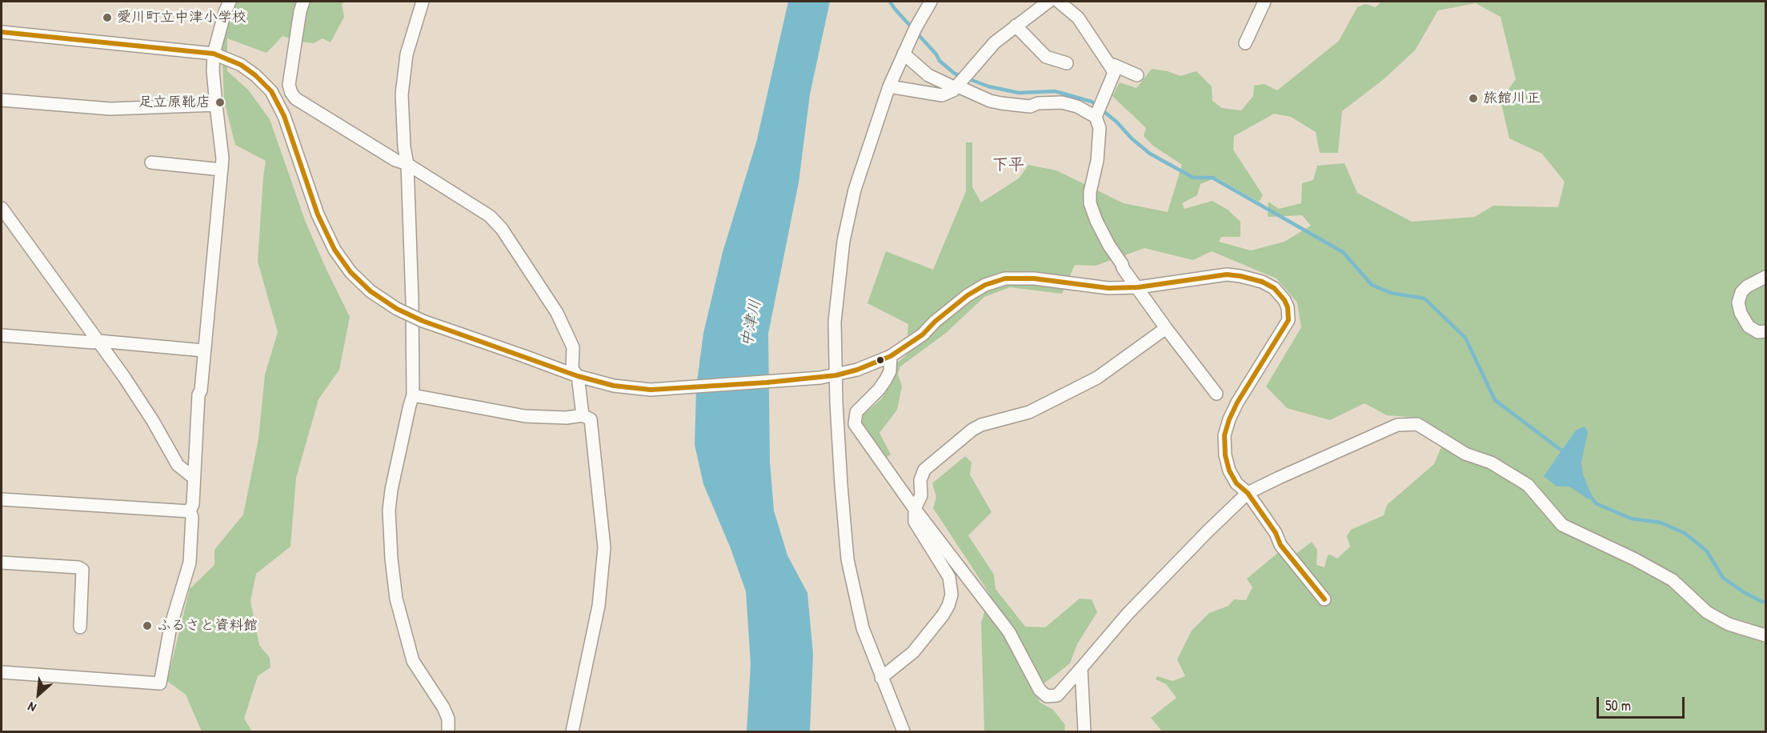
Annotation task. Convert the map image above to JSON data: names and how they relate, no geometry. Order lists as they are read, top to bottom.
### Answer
{
  "districts": ["下平"],
  "water": ["中津川"],
  "places": [
    "愛川町立中津小学校",
    "旅館川正",
    "足立原靴店",
    "ふるさと資料館"
  ],
  "scale_bar": "50 m",
  "north": "bottom left"
}
